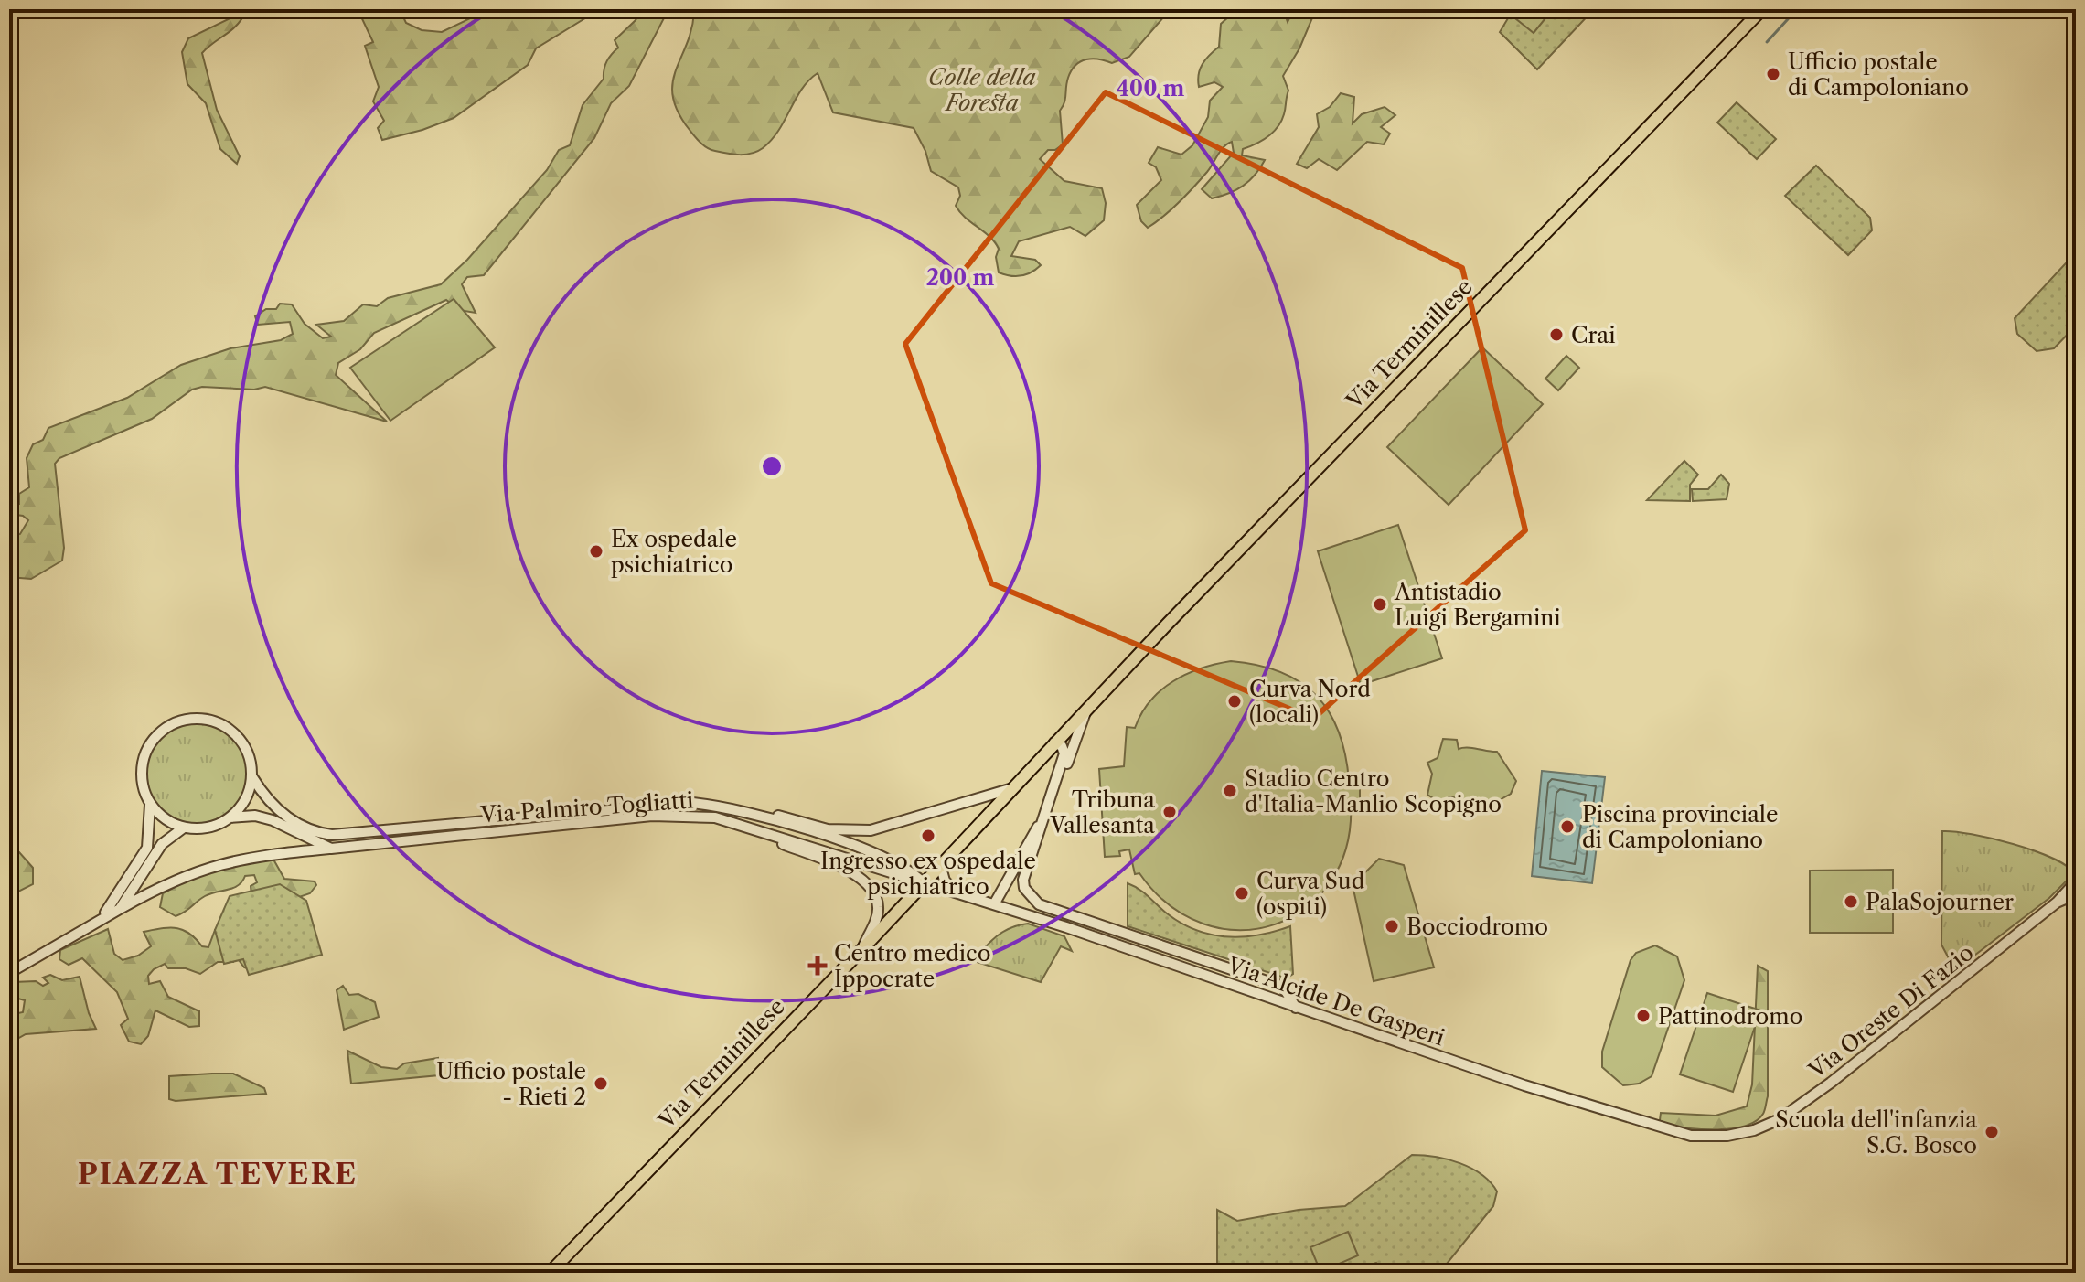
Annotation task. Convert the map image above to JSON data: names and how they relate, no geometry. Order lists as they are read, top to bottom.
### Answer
{
  "streets": {
    "main road": ["Via Terminillese"],
    "street": ["Via Palmiro Togliatti", "Via Alcide De Gasperi", "Via Oreste Di Fazio"]
  },
  "crossings": [
    ["Via Terminillese", "Via Palmiro Togliatti"],
    ["Via Terminillese", "Via Alcide De Gasperi"],
    ["Via Palmiro Togliatti", "Via Alcide De Gasperi"],
    ["Via Alcide De Gasperi", "Via Oreste Di Fazio"]
  ],
  "districts": ["PIAZZA TEVERE"],
  "parks": ["Colle della Foresta"],
  "places": {
    "other": [
      "Ufficio postale di Campoloniano",
      "Crai",
      "Ex ospedale psichiatrico",
      "Antistadio Luigi Bergamini",
      "Curva Nord (locali)",
      "Stadio Centro d'Italia-Manlio Scopigno",
      "Tribuna Vallesanta",
      "Piscina provinciale di Campoloniano",
      "Ingresso ex ospedale psichiatrico",
      "Curva Sud (ospiti)",
      "PalaSojourner",
      "Bocciodromo",
      "Pattinodromo",
      "Ufficio postale - Rieti 2",
      "Scuola dell'infanzia S.G. Bosco"
    ],
    "health": ["Centro medico Ippocrate"]
  },
  "rings": ["400 m", "200 m"]
}
